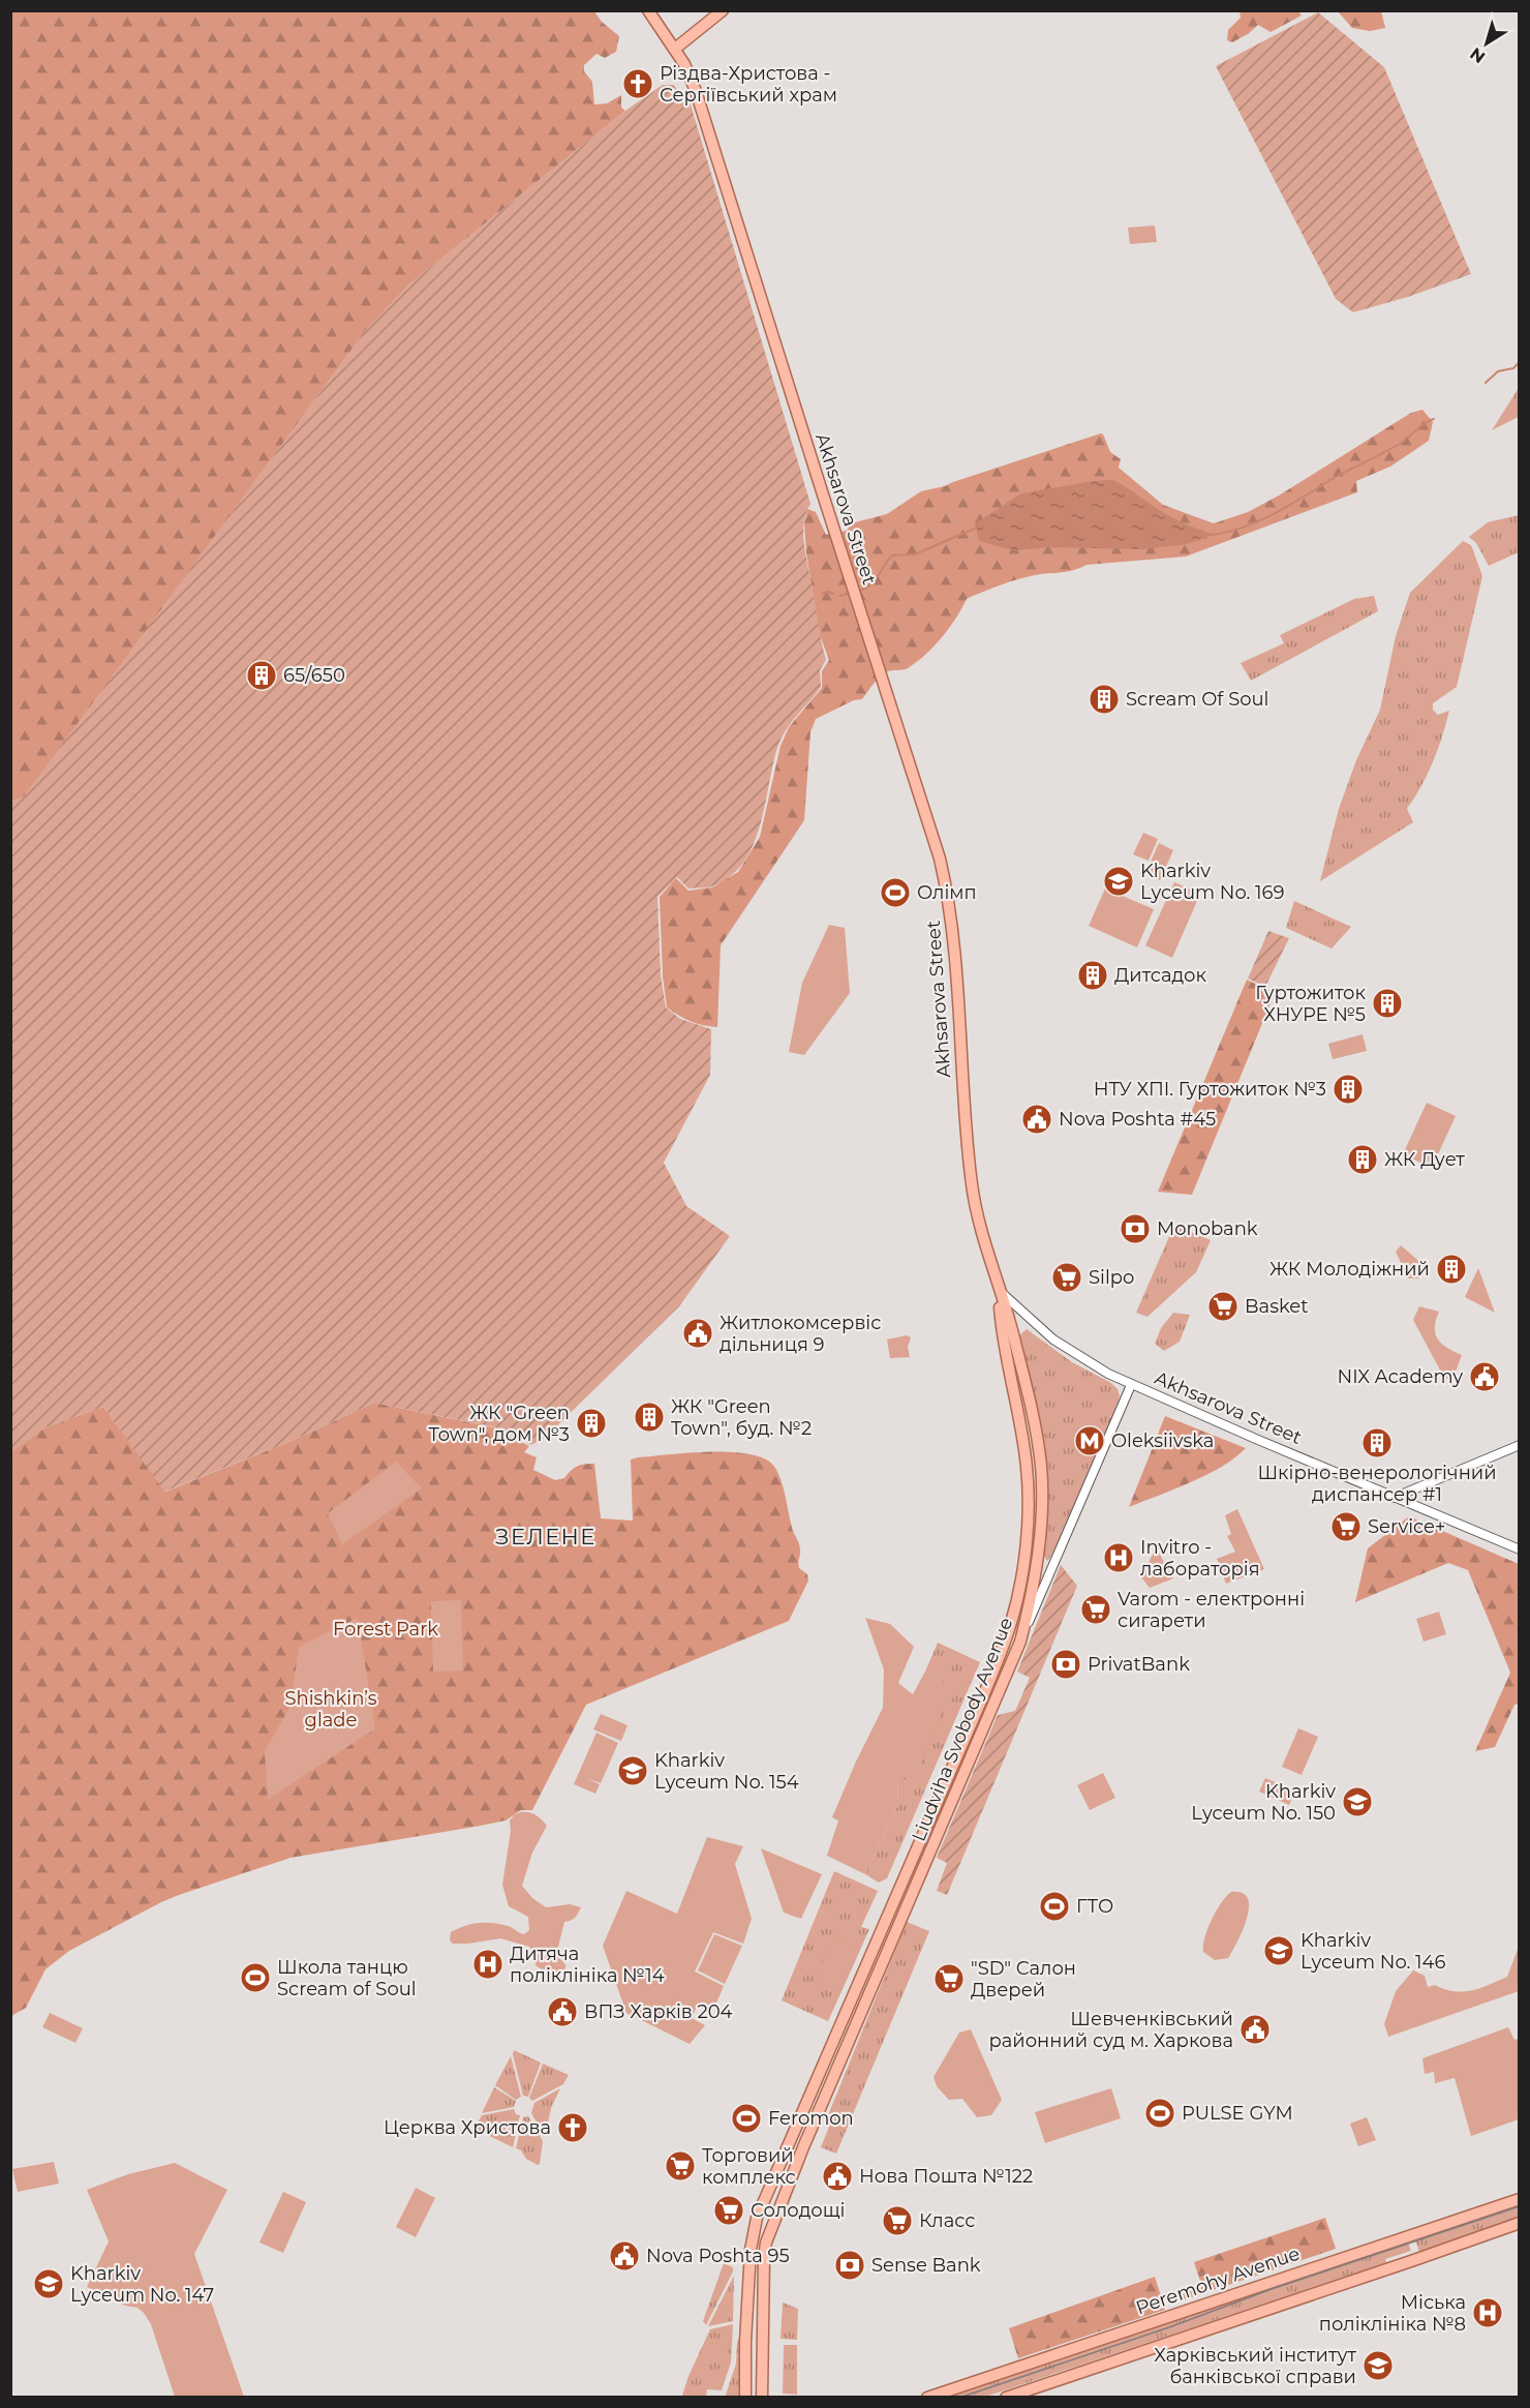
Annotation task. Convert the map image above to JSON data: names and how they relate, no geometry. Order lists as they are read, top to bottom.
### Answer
{
  "streets": {
    "main road": ["Akhsarova Street", "Liudviha Svobody Avenue", "Peremohy Avenue"]
  },
  "crossings": [
    ["Akhsarova Street", "Liudviha Svobody Avenue"]
  ],
  "districts": ["ЗЕЛЕНЕ"],
  "parks": ["Forest Park", "Shishkin’s glade"],
  "places": {
    "church": ["Різдва-Христова - Сергіївський храм", "Церква Христова"],
    "building": [
      "65/650",
      "Scream Of Soul",
      "Дитсадок",
      "Гуртожиток ХНУРЕ №5",
      "НТУ ХПІ. Гуртожиток №3",
      "ЖК Дует",
      "ЖК Молодіжний",
      "ЖК \"Green Town\", буд. №2",
      "ЖК \"Green Town\", дом №3",
      "Шкірно-венерологічний диспансер #1"
    ],
    "school or university": [
      "Kharkiv Lyceum No. 169",
      "Kharkiv Lyceum No. 154",
      "Kharkiv Lyceum No. 150",
      "Kharkiv Lyceum No. 146",
      "Kharkiv Lyceum No. 147",
      "Харківський інститут банківської справи"
    ],
    "sports": [
      "Олімп",
      "ГТО",
      "Школа танцю Scream of Soul",
      "PULSE GYM",
      "Feromon"
    ],
    "public building": [
      "Nova Poshta #45",
      "Житлокомсервіс дільниця 9",
      "NIX Academy",
      "ВПЗ Харків 204",
      "Шевченківський районний суд м. Харкова",
      "Нова Пошта №122",
      "Nova Poshta 95"
    ],
    "bank": ["Monobank", "PrivatBank", "Sense Bank"],
    "supermarket": [
      "Silpo",
      "Basket",
      "Service+",
      "Varom - електронні сигарети",
      "\"SD\" Салон Дверей",
      "Торговий комплекс",
      "Солодощі",
      "Класс"
    ],
    "metro station": ["Oleksiivska"],
    "hospital": ["Invitro - лабораторія", "Дитяча поліклініка №14", "Міська поліклініка №8"]
  },
  "north": "bottom left"
}
